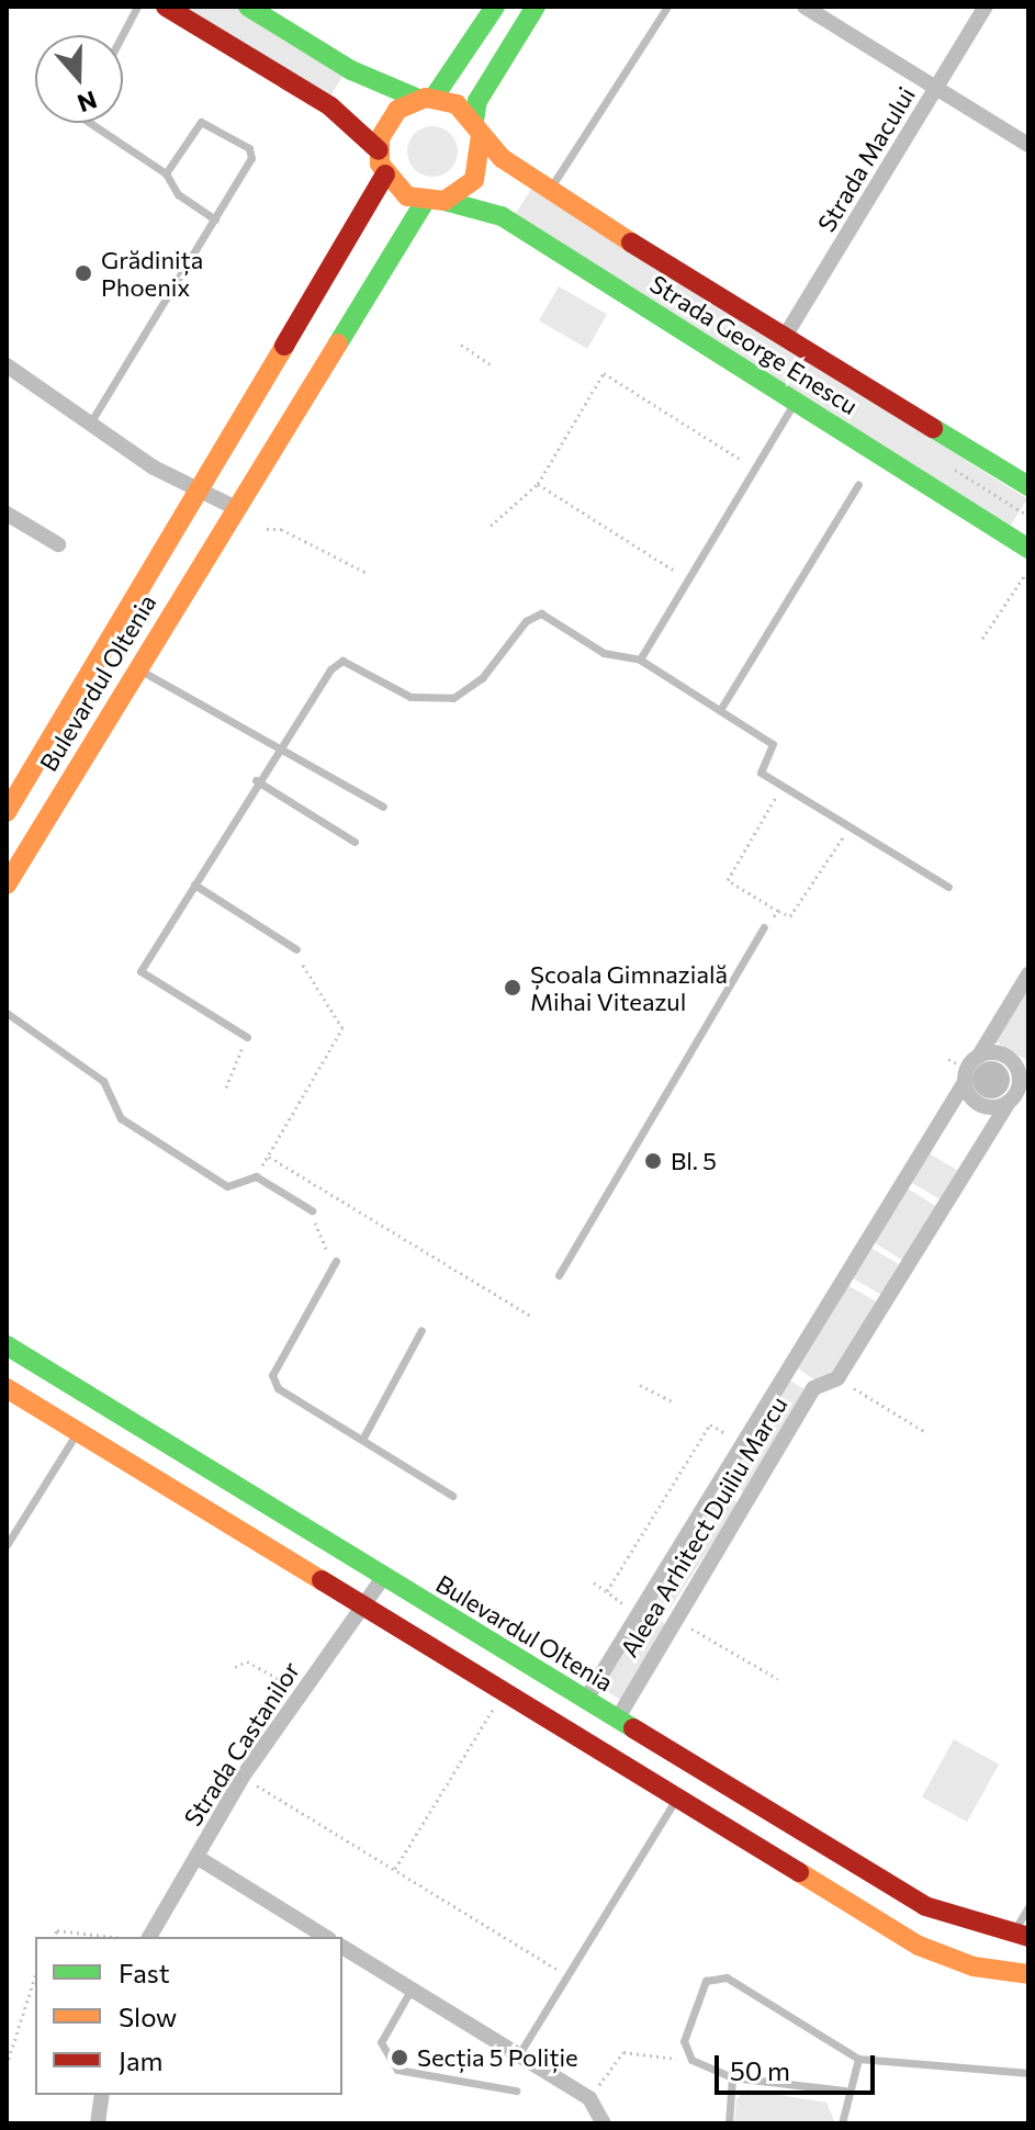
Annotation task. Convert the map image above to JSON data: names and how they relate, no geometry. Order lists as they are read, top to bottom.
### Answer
{
  "streets": {
    "street": [
      "Strada Macului",
      "Strada George Enescu",
      "Bulevardul Oltenia",
      "Aleea Arhitect Duiliu Marcu",
      "Strada Castanilor"
    ]
  },
  "crossings": [
    ["Strada Macului", "Strada George Enescu"],
    ["Strada George Enescu", "Bulevardul Oltenia"],
    ["Bulevardul Oltenia", "Aleea Arhitect Duiliu Marcu"],
    ["Bulevardul Oltenia", "Strada Castanilor"]
  ],
  "places": [
    "Grădinița Phoenix",
    "Școala Gimnazială Mihai Viteazul",
    "Bl. 5",
    "Secția 5 Poliție"
  ],
  "legend": ["Fast", "Slow", "Jam"],
  "scale_bar": "50 m",
  "north": "bottom"
}
